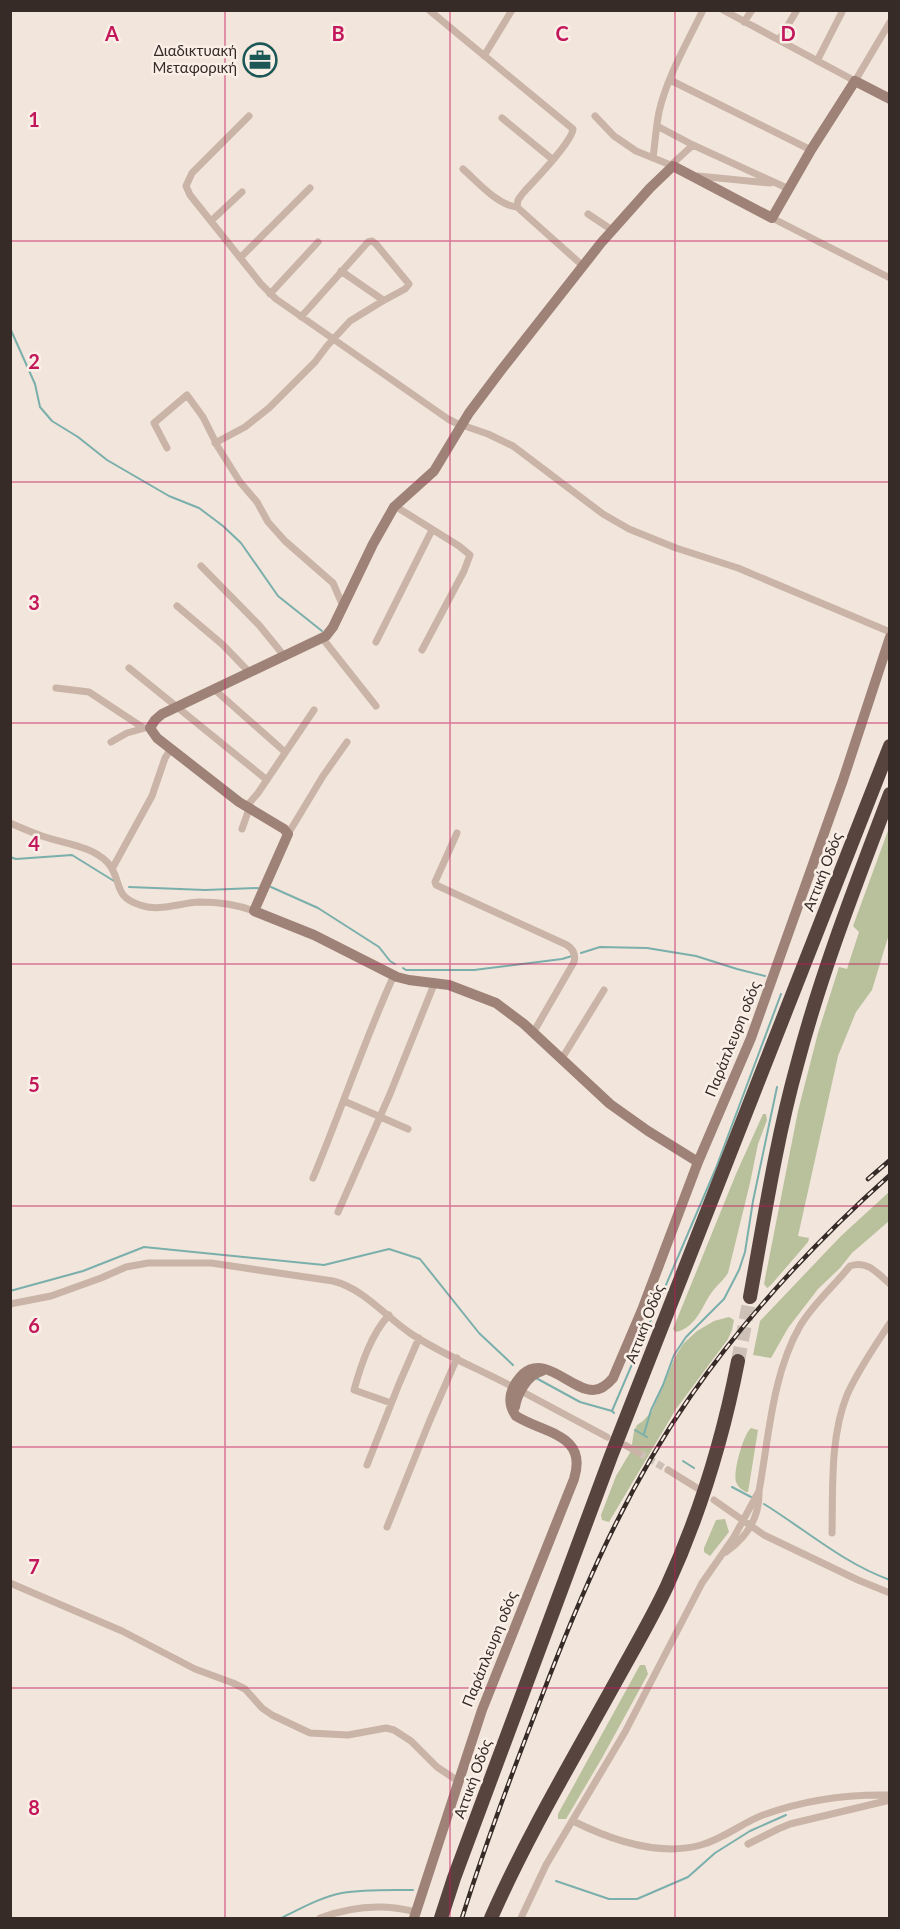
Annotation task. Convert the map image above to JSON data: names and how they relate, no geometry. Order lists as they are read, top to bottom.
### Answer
{
  "streets": {
    "highway": ["Αττική Οδός"],
    "street": ["Παράπλευρη οδός"]
  },
  "places": {
    "office": ["Διαδικτυακή Μεταφορική"]
  },
  "grid": {
    "columns": [
      "A",
      "B",
      "C",
      "D"
    ],
    "rows": [
      "1",
      "2",
      "3",
      "4",
      "5",
      "6",
      "7",
      "8"
    ]
  }
}
